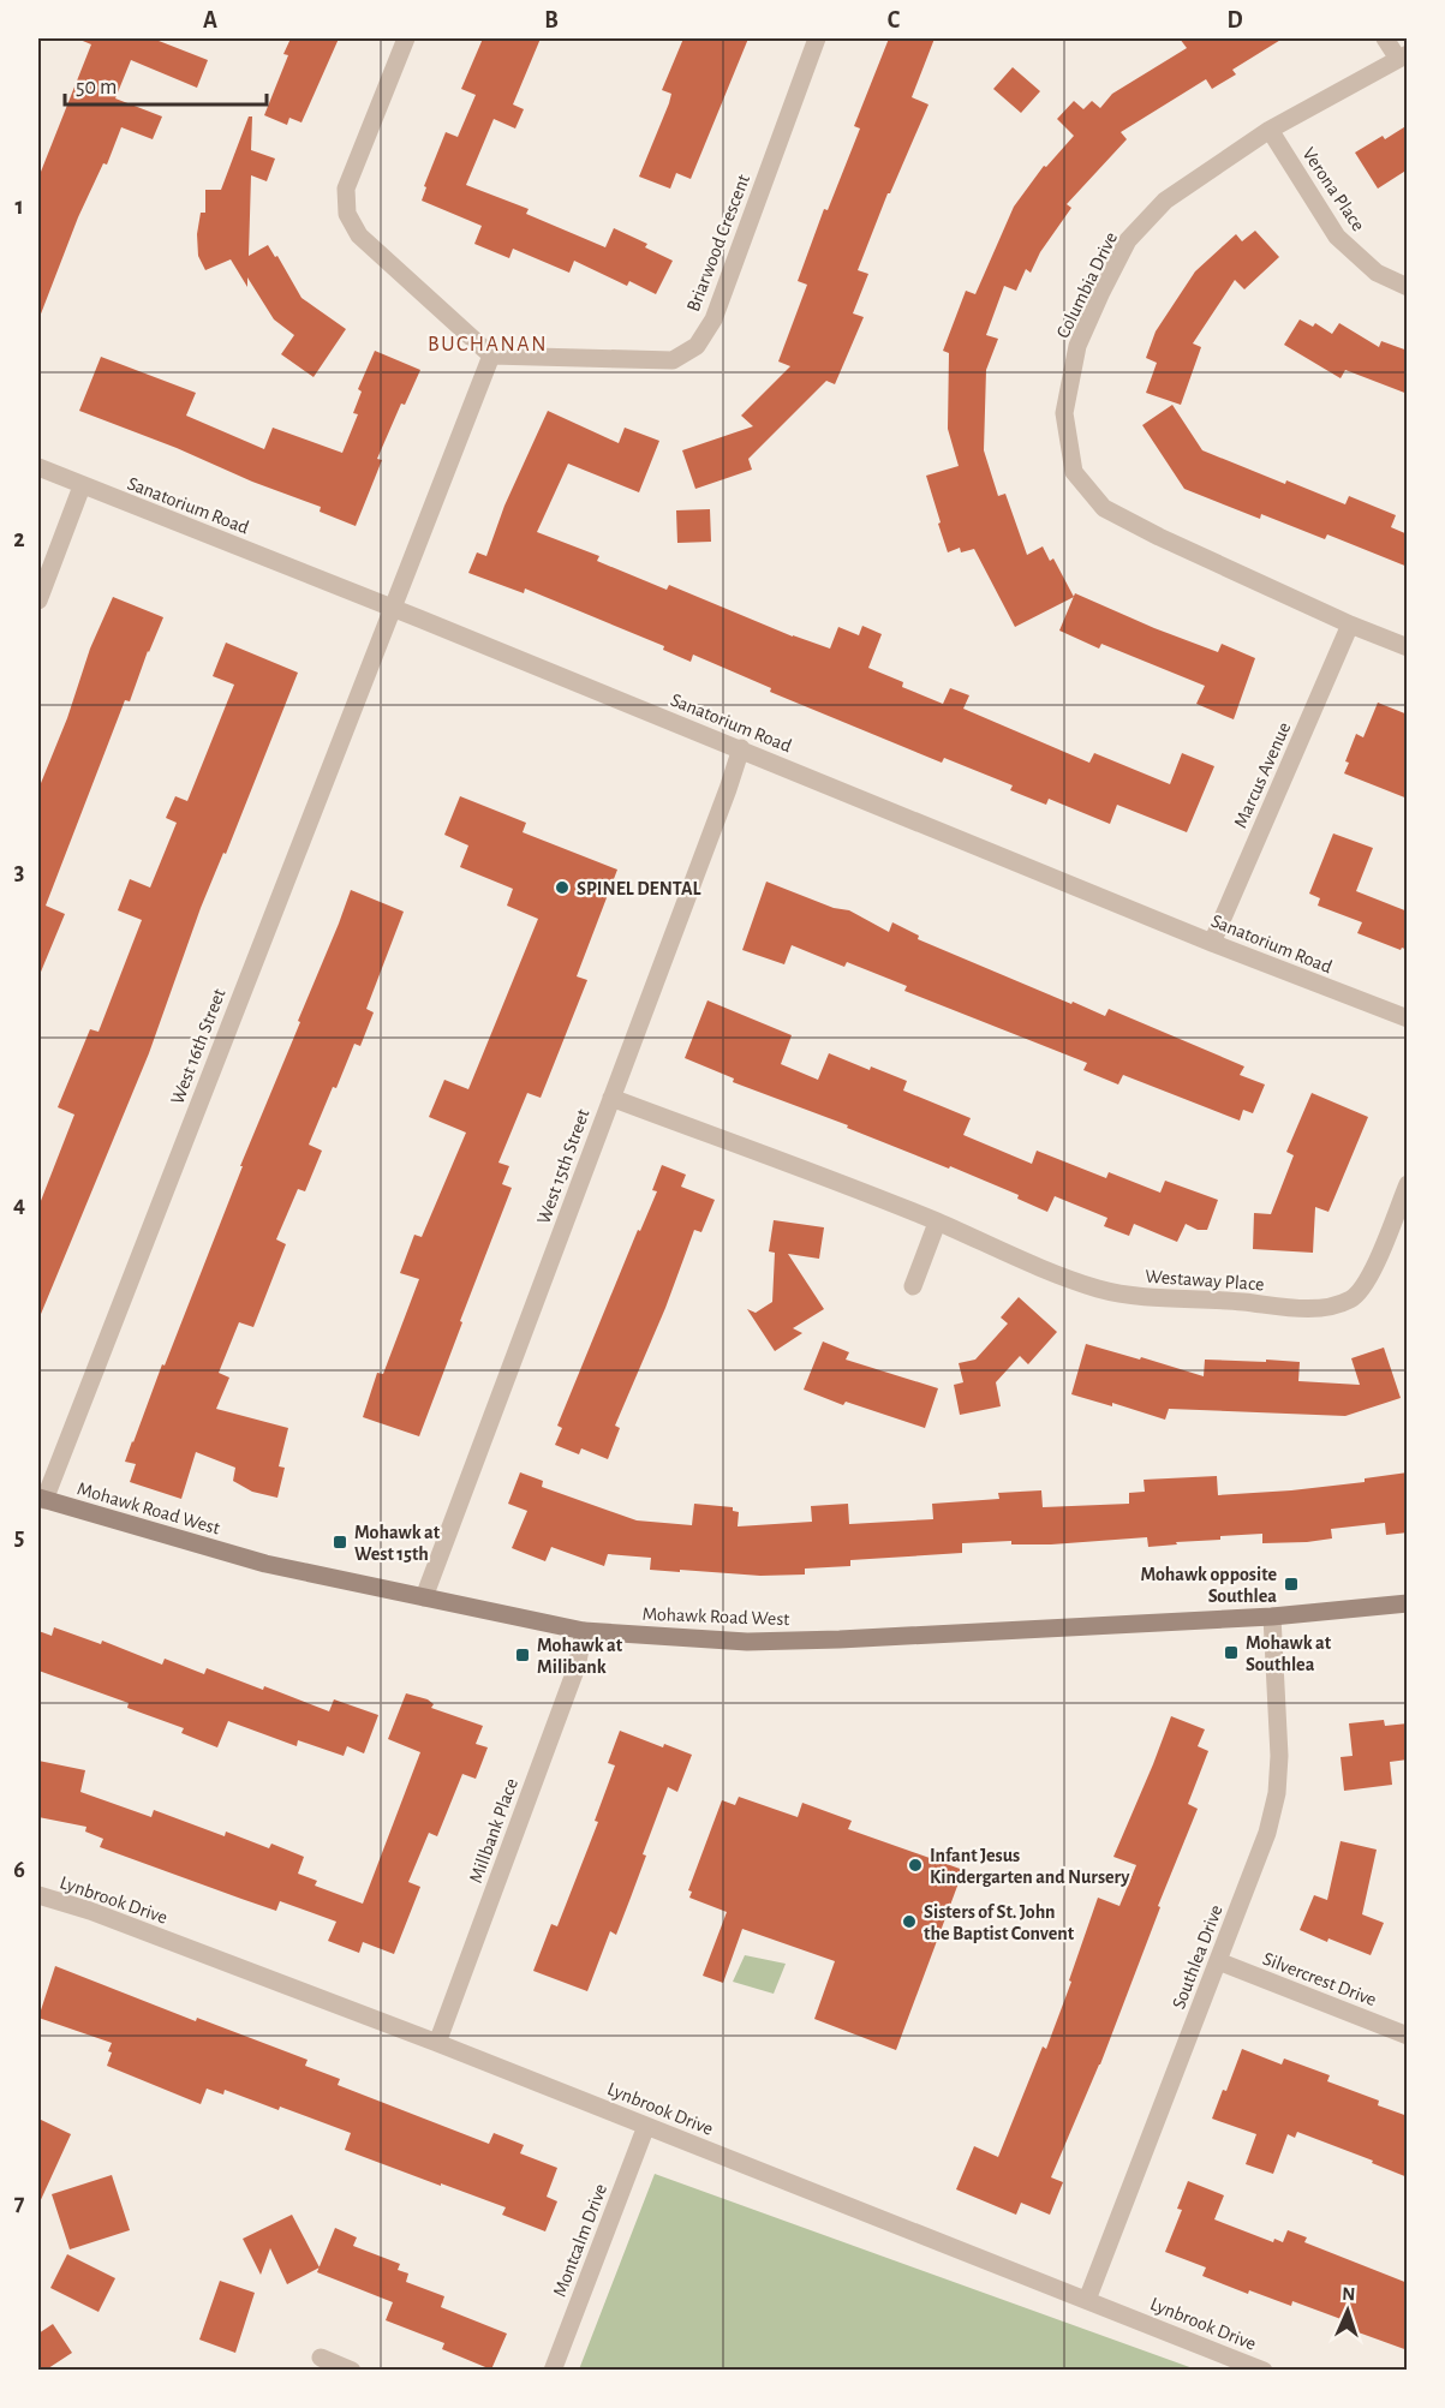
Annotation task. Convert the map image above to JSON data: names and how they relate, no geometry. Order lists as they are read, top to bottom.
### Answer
{
  "streets": {
    "main road": ["Mohawk Road West"],
    "street": [
      "Verona Place",
      "Briarwood Crescent",
      "Columbia Drive",
      "Sanatorium Road",
      "Marcus Avenue",
      "West 16th Street",
      "West 15th Street",
      "Westaway Place",
      "Millbank Place",
      "Lynbrook Drive",
      "Southlea Drive",
      "Silvercrest Drive",
      "Montcalm Drive"
    ]
  },
  "crossings": [
    ["Verona Place", "Columbia Drive"],
    ["Columbia Drive", "Marcus Avenue"],
    ["Sanatorium Road", "Marcus Avenue"],
    ["Sanatorium Road", "West 16th Street"],
    ["Sanatorium Road", "West 15th Street"],
    ["West 16th Street", "Mohawk Road West"],
    ["West 15th Street", "Westaway Place"],
    ["West 15th Street", "Mohawk Road West"],
    ["Mohawk Road West", "Millbank Place"],
    ["Mohawk Road West", "Southlea Drive"],
    ["Millbank Place", "Lynbrook Drive"],
    ["Lynbrook Drive", "Southlea Drive"],
    ["Lynbrook Drive", "Montcalm Drive"],
    ["Southlea Drive", "Silvercrest Drive"]
  ],
  "districts": ["BUCHANAN"],
  "places": {
    "other": ["SPINEL DENTAL", "Infant Jesus Kindergarten and Nursery", "Sisters of St. John the Baptist Convent"],
    "transit": [
      "Mohawk at West 15th",
      "Mohawk opposite Southlea",
      "Mohawk at Southlea",
      "Mohawk at Milibank"
    ]
  },
  "scale_bar": "50 m",
  "north": "top",
  "grid": {
    "columns": [
      "A",
      "B",
      "C",
      "D"
    ],
    "rows": [
      "1",
      "2",
      "3",
      "4",
      "5",
      "6",
      "7"
    ]
  }
}
